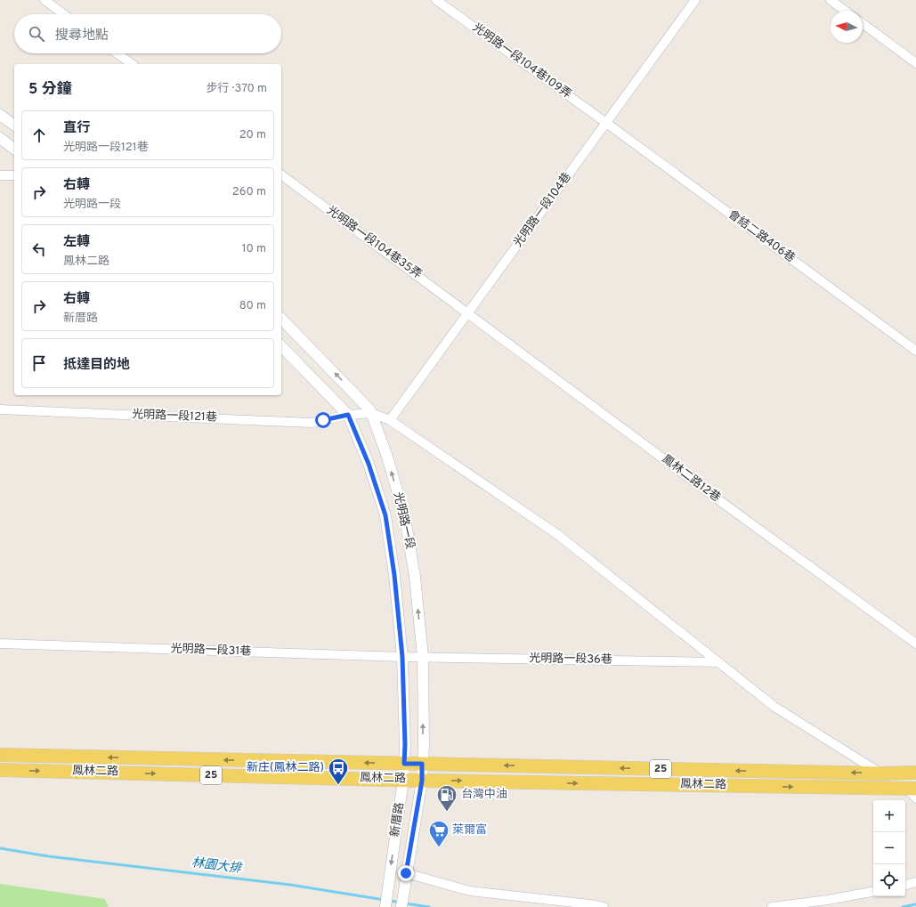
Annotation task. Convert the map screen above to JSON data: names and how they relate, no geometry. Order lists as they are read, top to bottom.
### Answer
{
  "streets": {
    "main road": ["25", "鳳林二路"],
    "street": [
      "光明路一段104巷109弄",
      "光明路一段104巷",
      "會結二路406巷",
      "光明路一段104巷35弄",
      "光明路一段121巷",
      "鳳林二路12巷",
      "光明路一段",
      "光明路一段31巷",
      "光明路一段36巷",
      "新厝路"
    ]
  },
  "crossings": [
    ["光明路一段104巷109弄", "光明路一段104巷"],
    ["光明路一段104巷109弄", "會結二路406巷"],
    ["光明路一段104巷", "會結二路406巷"],
    ["光明路一段104巷", "光明路一段104巷35弄"],
    ["光明路一段104巷", "鳳林二路12巷"],
    ["光明路一段104巷35弄", "鳳林二路12巷"],
    ["光明路一段121巷", "光明路一段"],
    ["光明路一段", "光明路一段31巷"],
    ["光明路一段", "光明路一段36巷"],
    ["光明路一段", "鳳林二路"],
    ["光明路一段", "新厝路"],
    ["光明路一段31巷", "光明路一段36巷"],
    ["鳳林二路", "新厝路"]
  ],
  "water": ["林園大排"],
  "places": {
    "bus stop": ["新庄(鳳林二路)"],
    "fuel station": ["台灣中油"],
    "supermarket": ["萊爾富"]
  },
  "north": "left",
  "page": {
    "search": "搜尋地點",
    "heading": ["5 分鐘", "步行 · 370 m"],
    "list": [
      ["直行", "光明路一段121巷", "20 m"],
      ["右轉", "光明路一段", "260 m"],
      ["左轉", "鳳林二路", "10 m"],
      ["右轉", "新厝路", "80 m"],
      "抵達目的地"
    ],
    "map_buttons": ["+", "−"]
  }
}
